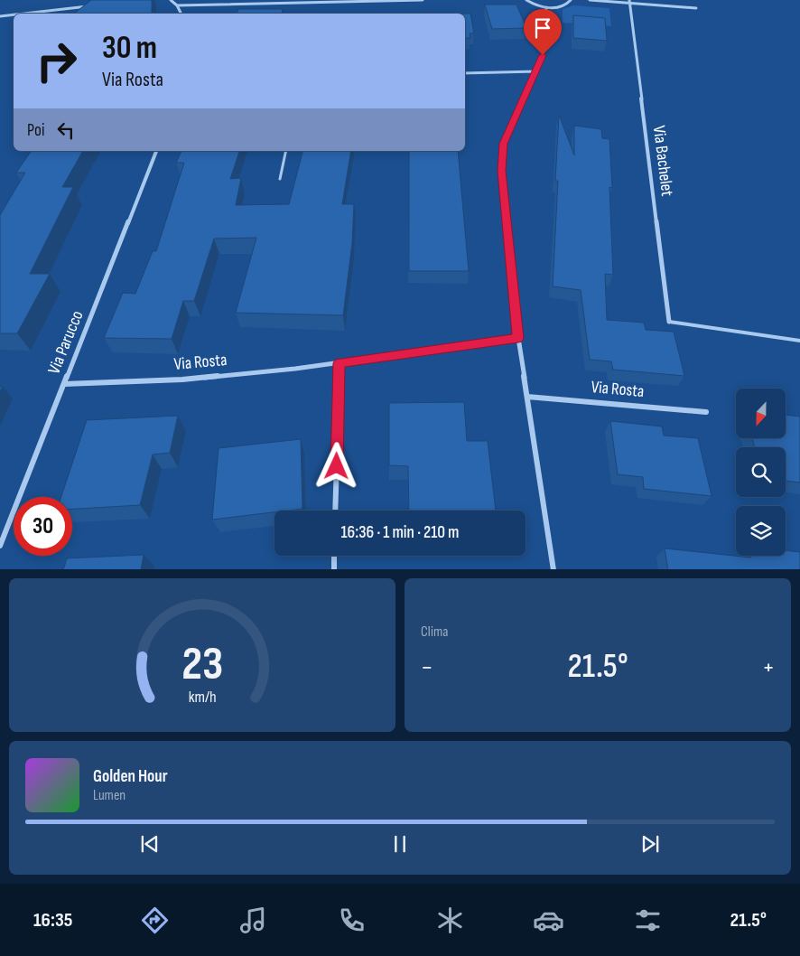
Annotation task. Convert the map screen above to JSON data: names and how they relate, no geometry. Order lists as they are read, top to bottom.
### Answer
{
  "streets": {
    "street": ["Via Bachelet", "Via Parucco", "Via Rosta"]
  },
  "crossings": [
    ["Via Parucco", "Via Rosta"]
  ],
  "north": "bottom",
  "page": {
    "turn": ["30 m", "Via Rosta"],
    "then": "Poi",
    "limit": "30",
    "trip": "16:36 · 1 min · 210 m",
    "tile": "Clima",
    "heat": ["−", "21.5°", "+"],
    "song": ["Golden Hour", "Lumen"],
    "tabs": ["16:35", "21.5°"],
    "gauge": ["23", "km/h"]
  }
}
